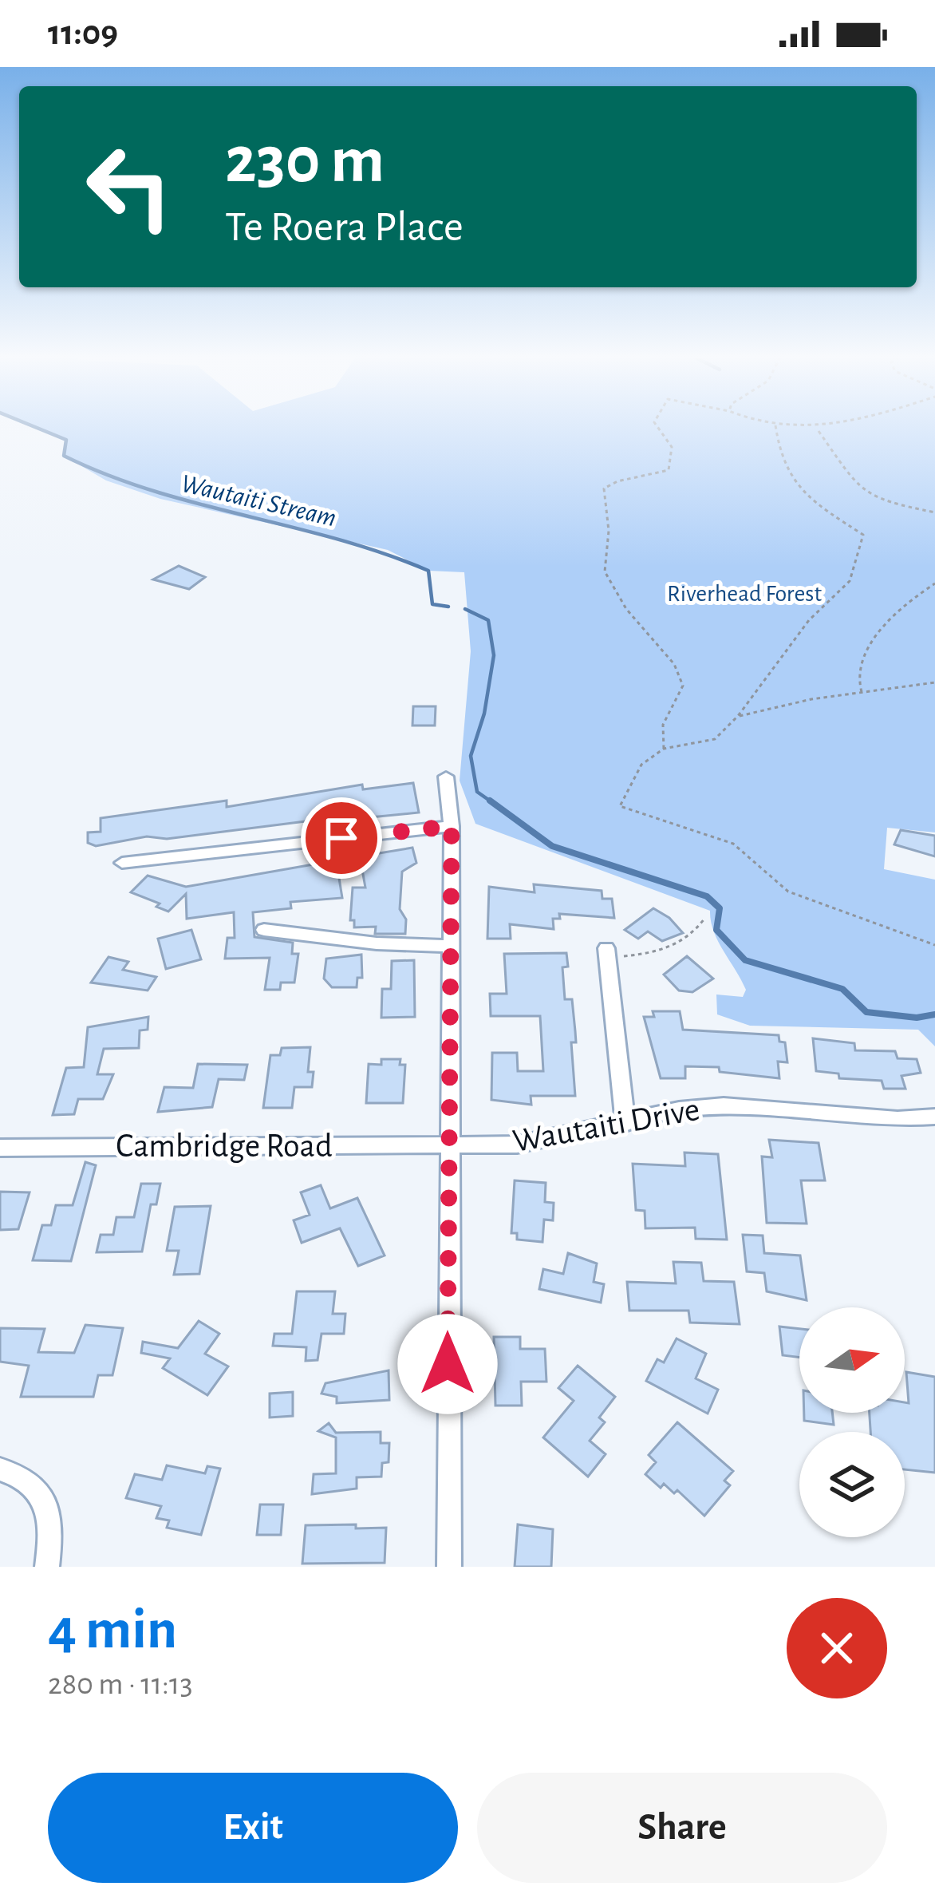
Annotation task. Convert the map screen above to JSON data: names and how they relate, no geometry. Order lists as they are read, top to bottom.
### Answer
{
  "streets": {
    "street": ["Wautaiti Drive", "Cambridge Road"]
  },
  "crossings": [
    ["Wautaiti Drive", "Cambridge Road"]
  ],
  "water": ["Wautaiti Stream"],
  "parks": ["Riverhead Forest"],
  "north": "right",
  "page": {
    "status": "11:09",
    "turn": ["230 m", "Te Roera Place"],
    "heading": ["4 min", "280 m · 11:13"],
    "buttons": ["Exit", "Share"]
  }
}
